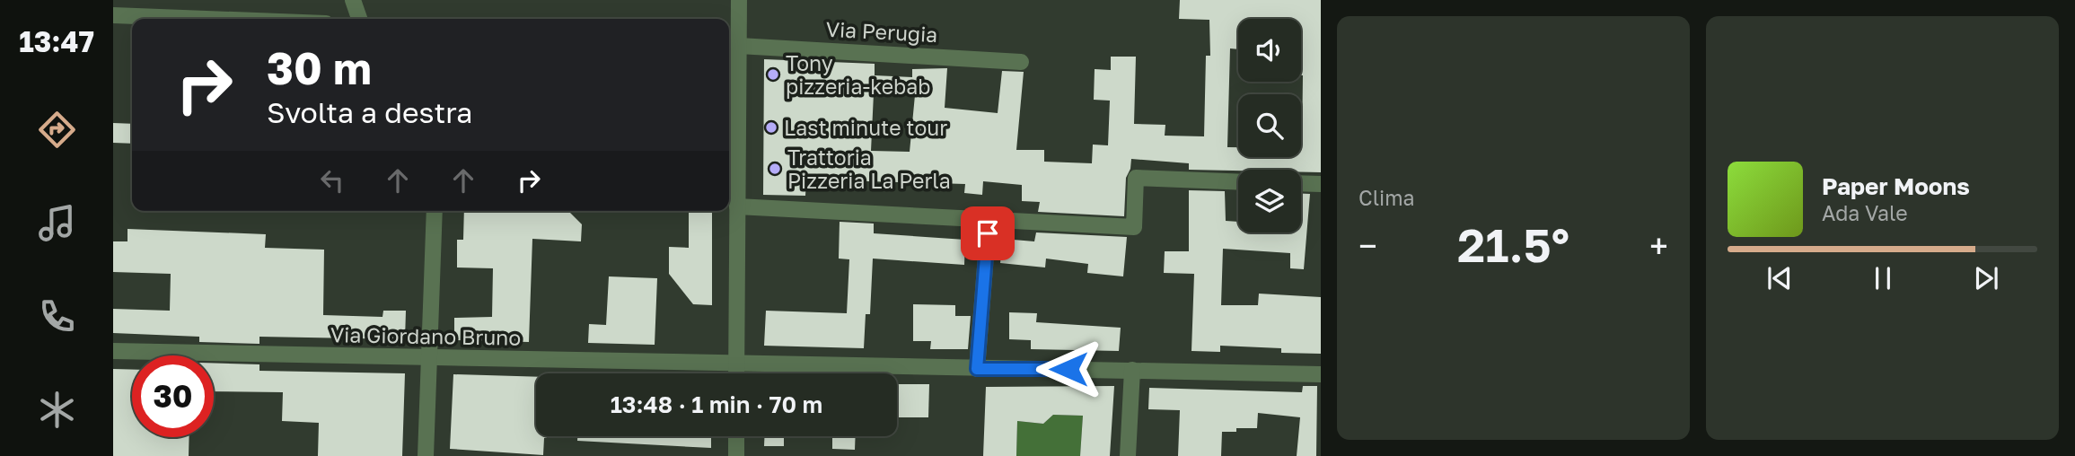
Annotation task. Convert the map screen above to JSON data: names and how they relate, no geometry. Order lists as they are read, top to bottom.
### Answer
{
  "streets": {
    "street": ["Via Perugia", "Via Giordano Bruno"]
  },
  "places": ["Tony pizzeria-kebab", "Last minute tour", "Trattoria Pizzeria La Perla"],
  "page": {
    "tabs": "13:47",
    "tile": "Clima",
    "turn": ["30 m", "Svolta a destra"],
    "song": ["Paper Moons", "Ada Vale"],
    "heat": ["−", "21.5°", "+"],
    "limit": "30",
    "trip": "13:48 · 1 min · 70 m"
  }
}
